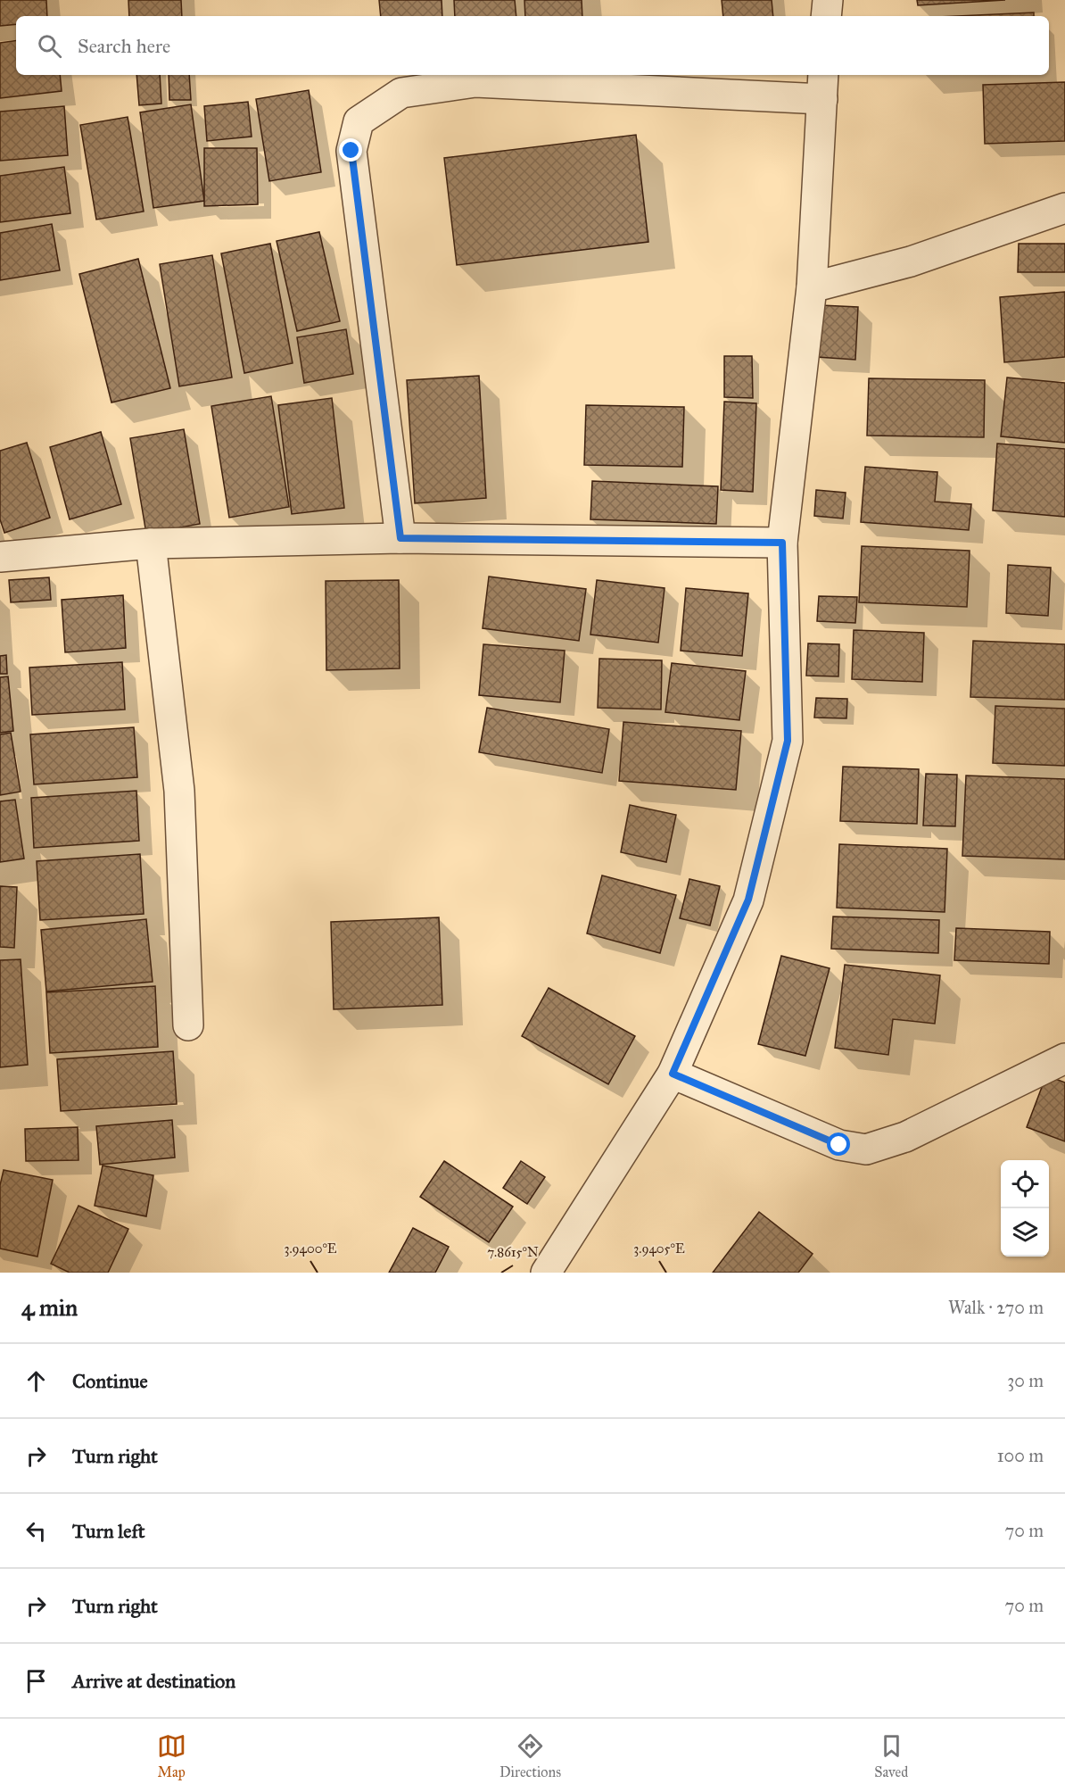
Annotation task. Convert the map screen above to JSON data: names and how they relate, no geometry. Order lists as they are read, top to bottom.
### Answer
{
  "page": {
    "search": "Search here",
    "heading": ["4 min", "Walk · 270 m"],
    "list": [
      ["Continue", "30 m"],
      ["Turn right", "100 m"],
      ["Turn left", "70 m"],
      ["Turn right", "70 m"],
      "Arrive at destination"
    ],
    "nav": ["Map", "Directions", "Saved"]
  },
  "coordinates": ["3.9400°E", "3.9405°E", "7.8615°N"]
}
